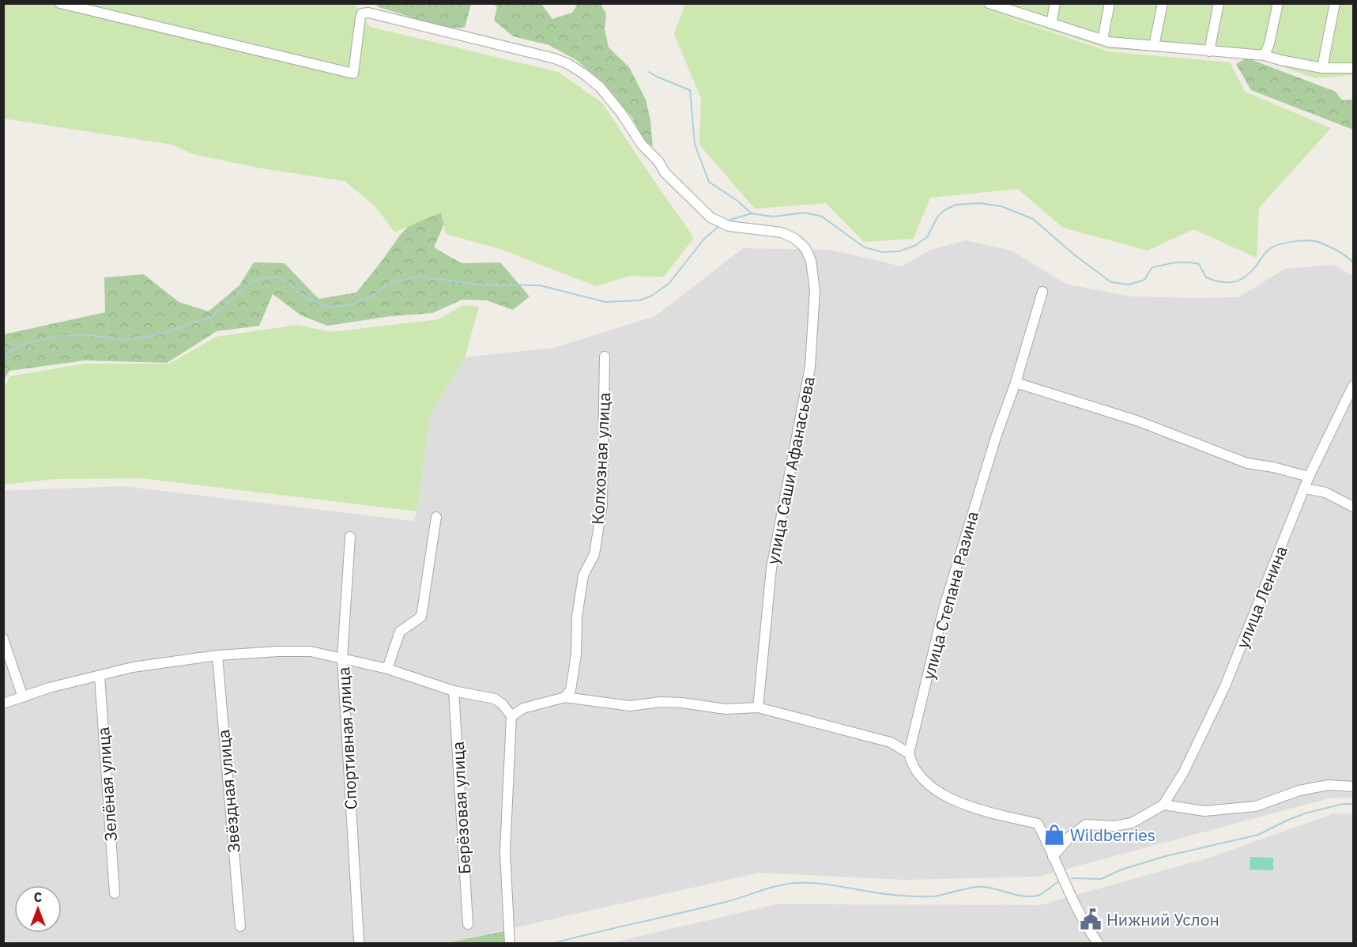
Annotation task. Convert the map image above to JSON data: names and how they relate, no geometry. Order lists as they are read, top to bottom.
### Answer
{
  "streets": {
    "street": [
      "Колхозная улица",
      "улица Саши Афанасьева",
      "улица Степана Разина",
      "улица Ленина",
      "Спортивная улица",
      "Зелёная улица",
      "Звёздная улица",
      "Берёзовая улица"
    ]
  },
  "places": {
    "shop": ["Wildberries"],
    "public building": ["Нижний Услон"]
  },
  "north": "top"
}
